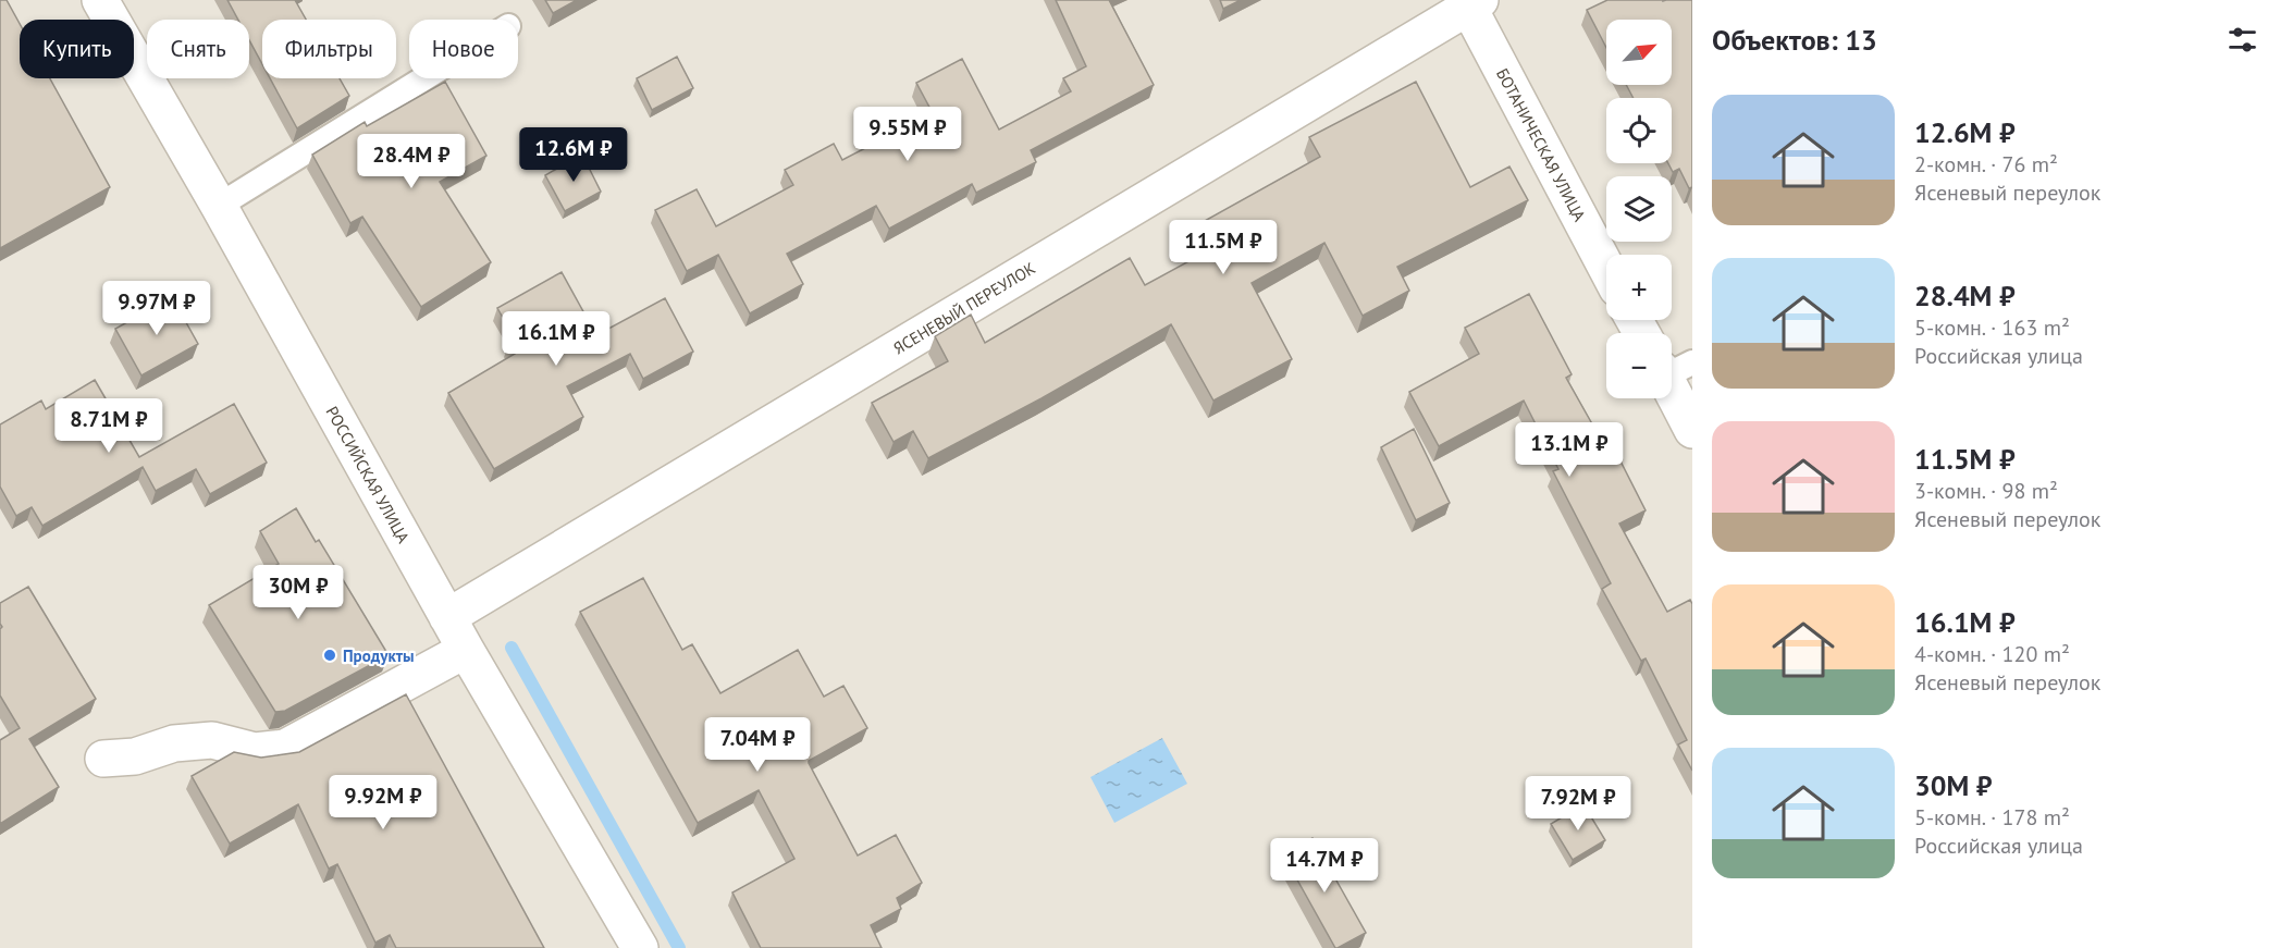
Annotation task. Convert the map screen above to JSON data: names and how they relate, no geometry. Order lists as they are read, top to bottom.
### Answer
{
  "streets": {
    "street": ["БОТАНИЧЕСКАЯ УЛИЦА", "ЯСЕНЕВЫЙ ПЕРЕУЛОК", "РОССИЙСКАЯ УЛИЦА"]
  },
  "crossings": [
    ["БОТАНИЧЕСКАЯ УЛИЦА", "ЯСЕНЕВЫЙ ПЕРЕУЛОК"],
    ["ЯСЕНЕВЫЙ ПЕРЕУЛОК", "РОССИЙСКАЯ УЛИЦА"]
  ],
  "places": ["Продукты"],
  "north": "top right",
  "page": {
    "heading": "Объектов: 13",
    "map_buttons": ["+", "−"],
    "chip": [
      "Купить",
      "Снять",
      "Фильтры",
      "Новое"
    ],
    "list": [
      {
        "name": "12.6M ₽",
        "note": "2-комн. · 76 m² · Ясеневый переулок"
      },
      {
        "name": "28.4M ₽",
        "note": "5-комн. · 163 m² · Российская улица"
      },
      {
        "name": "11.5M ₽",
        "note": "3-комн. · 98 m² · Ясеневый переулок"
      },
      {
        "name": "16.1M ₽",
        "note": "4-комн. · 120 m² · Ясеневый переулок"
      },
      {
        "name": "30M ₽",
        "note": "5-комн. · 178 m² · Российская улица"
      }
    ],
    "price": [
      "9.55M ₽",
      "12.6M ₽",
      "28.4M ₽",
      "11.5M ₽",
      "9.97M ₽",
      "16.1M ₽",
      "8.71M ₽",
      "13.1M ₽",
      "30M ₽",
      "7.04M ₽",
      "9.92M ₽",
      "7.92M ₽",
      "14.7M ₽"
    ]
  }
}
